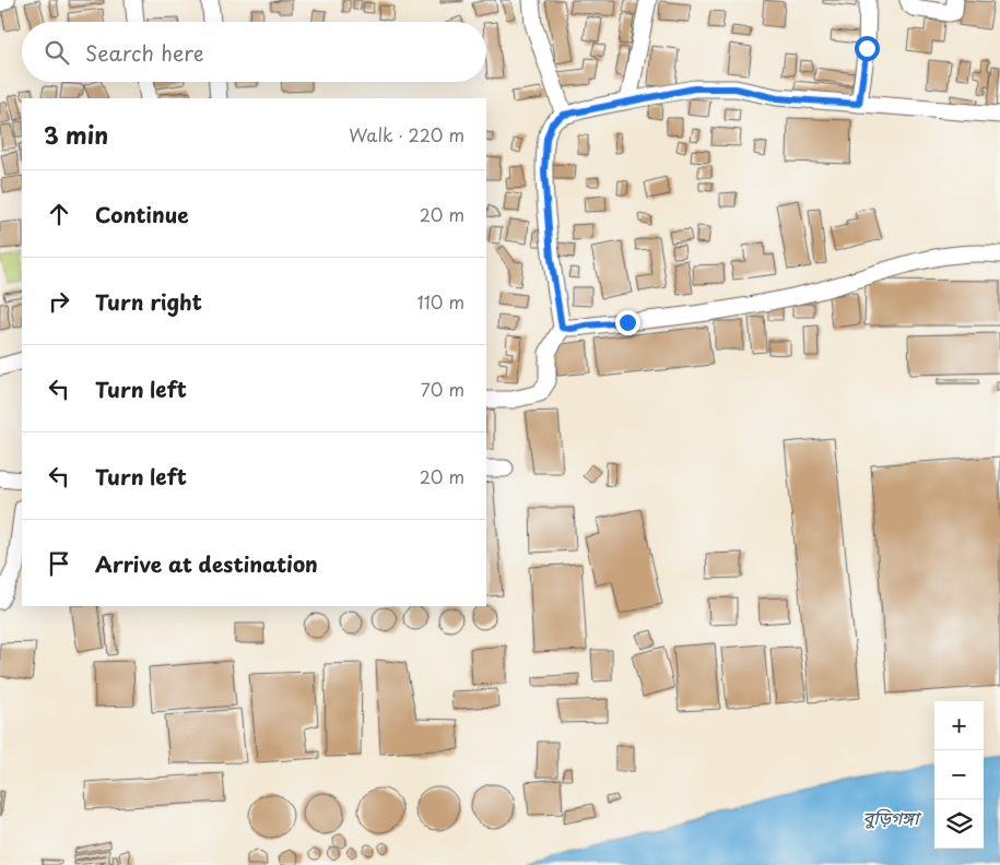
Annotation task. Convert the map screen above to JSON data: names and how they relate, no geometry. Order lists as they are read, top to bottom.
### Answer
{
  "water": ["বুড়িগঙ্গা"],
  "page": {
    "search": "Search here",
    "heading": ["3 min", "Walk · 220 m"],
    "list": [
      ["Continue", "20 m"],
      ["Turn right", "110 m"],
      ["Turn left", "70 m"],
      ["Turn left", "20 m"],
      "Arrive at destination"
    ],
    "map_buttons": ["+", "−"]
  }
}
